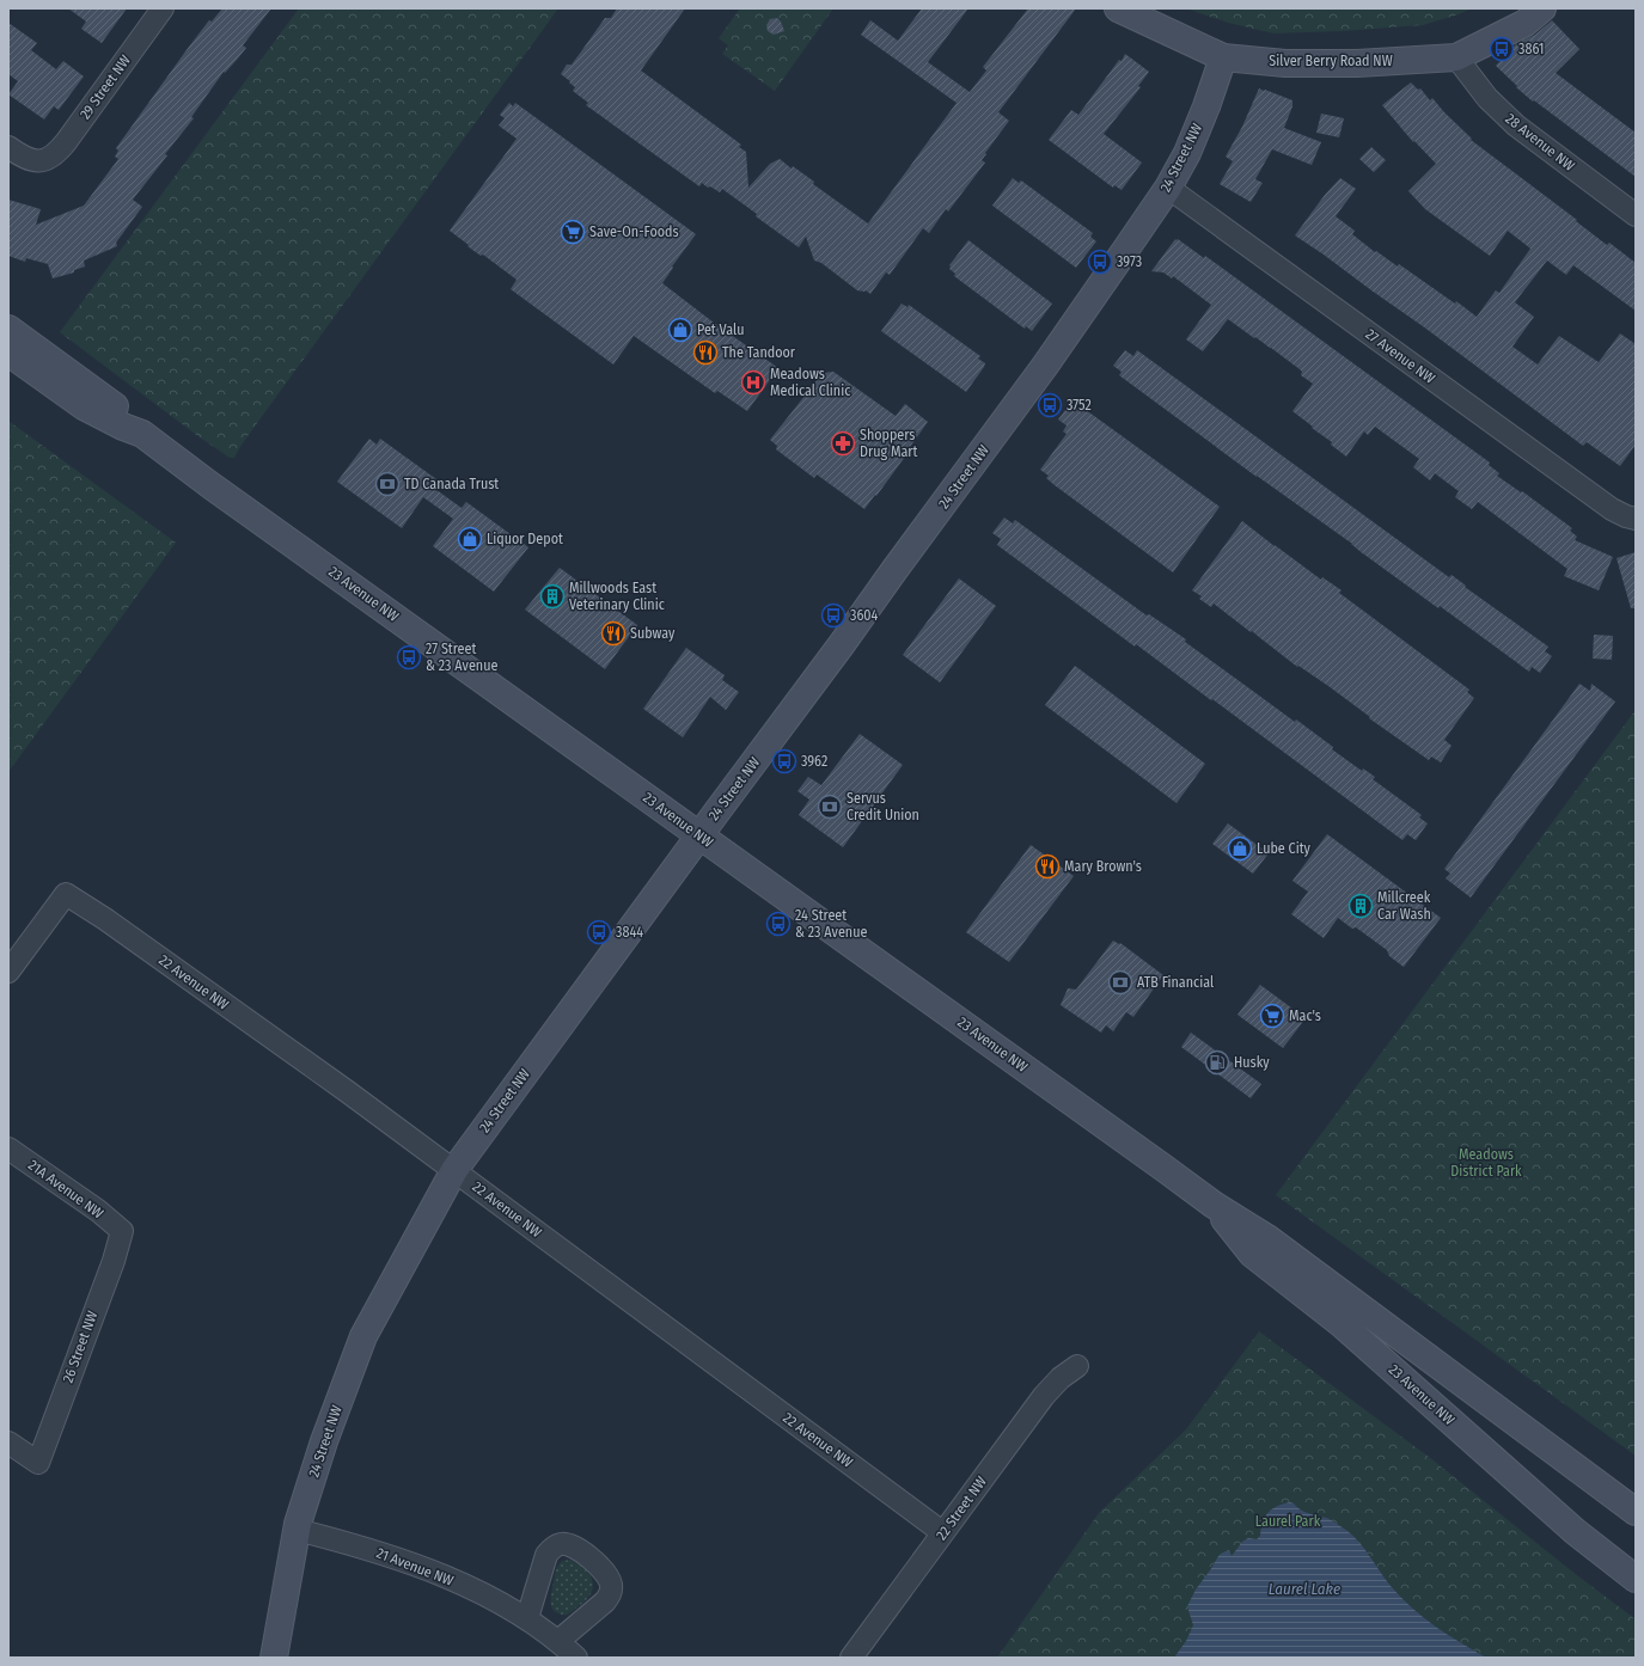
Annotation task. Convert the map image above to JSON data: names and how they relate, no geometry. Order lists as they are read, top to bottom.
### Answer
{
  "streets": {
    "main road": ["Silver Berry Road NW", "24 Street NW", "23 Avenue NW"],
    "street": [
      "29 Street NW",
      "28 Avenue NW",
      "27 Avenue NW",
      "22 Avenue NW",
      "21A Avenue NW",
      "26 Street NW",
      "22 Street NW",
      "21 Avenue NW"
    ]
  },
  "crossings": [
    ["Silver Berry Road NW", "28 Avenue NW"],
    ["Silver Berry Road NW", "24 Street NW"],
    ["24 Street NW", "27 Avenue NW"],
    ["24 Street NW", "23 Avenue NW"],
    ["24 Street NW", "22 Avenue NW"],
    ["24 Street NW", "21 Avenue NW"],
    ["22 Avenue NW", "22 Street NW"],
    ["21A Avenue NW", "26 Street NW"]
  ],
  "water": ["Laurel Lake"],
  "parks": ["Meadows District Park", "Laurel Park"],
  "places": {
    "bus stop": [
      "3861",
      "3973",
      "3752",
      "3604",
      "27 Street & 23 Avenue",
      "3962",
      "24 Street & 23 Avenue",
      "3844"
    ],
    "supermarket": ["Save-On-Foods", "Mac's"],
    "shop": ["Pet Valu", "Liquor Depot", "Lube City"],
    "restaurant": ["The Tandoor", "Subway", "Mary Brown's"],
    "hospital": ["Meadows Medical Clinic"],
    "pharmacy": ["Shoppers Drug Mart"],
    "bank": ["TD Canada Trust", "Servus Credit Union", "ATB Financial"],
    "building": ["Millwoods East Veterinary Clinic", "Millcreek Car Wash"],
    "fuel station": ["Husky"]
  }
}
